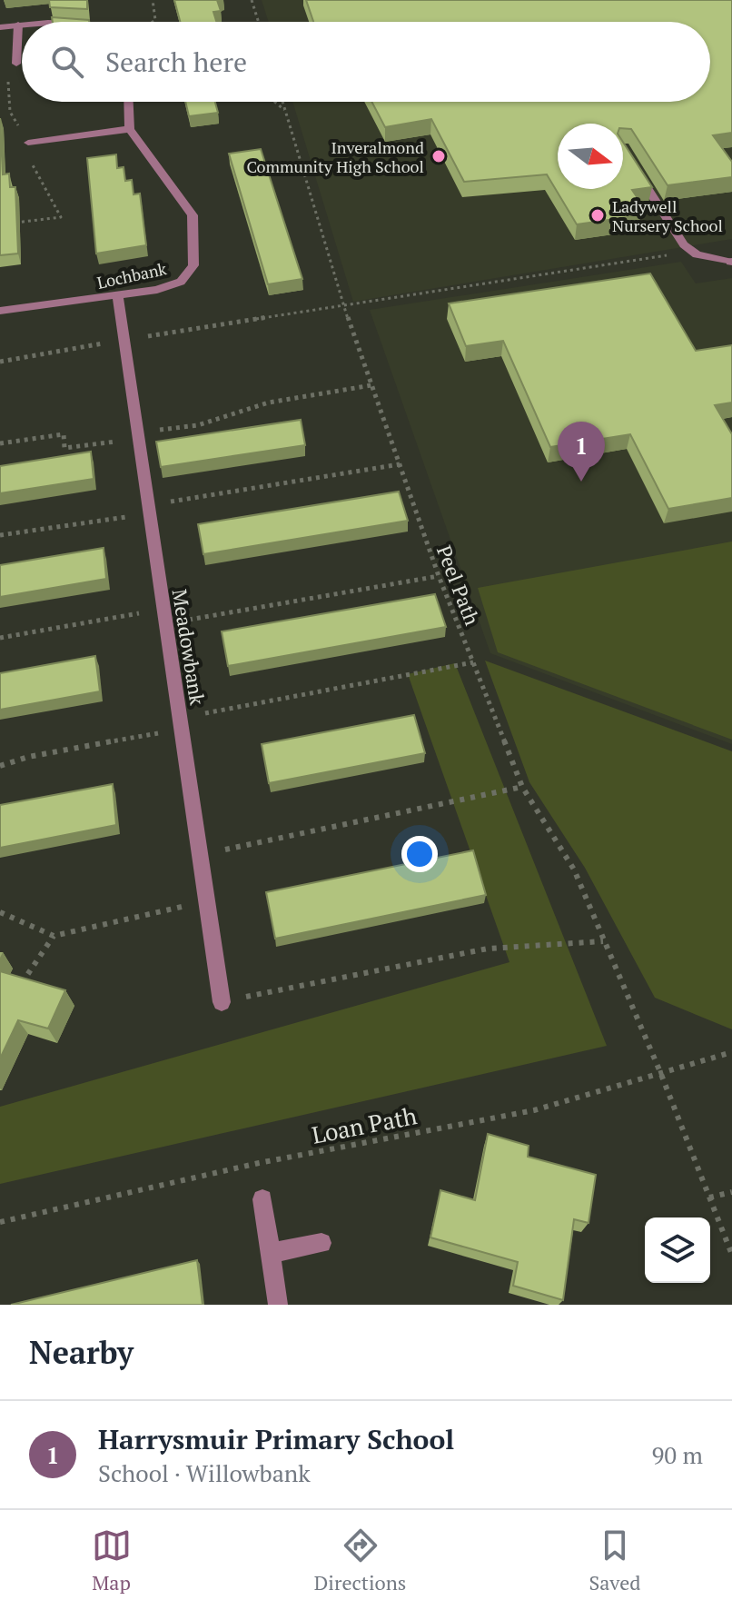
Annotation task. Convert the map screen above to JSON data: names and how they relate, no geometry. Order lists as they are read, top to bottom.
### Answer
{
  "streets": {
    "street": ["Lochbank", "Meadowbank"],
    "path": ["Peel Path", "Loan Path"]
  },
  "crossings": [
    ["Lochbank", "Meadowbank"],
    ["Peel Path", "Loan Path"]
  ],
  "places": ["Inveralmond Community High School", "Ladywell Nursery School"],
  "north": "right",
  "page": {
    "search": "Search here",
    "pins": "1",
    "heading": "Nearby",
    "list": [
      {
        "mark": "1",
        "name": "Harrysmuir Primary School",
        "note": "School · Willowbank",
        "value": "90 m"
      }
    ],
    "nav": ["Map", "Directions", "Saved"]
  }
}
